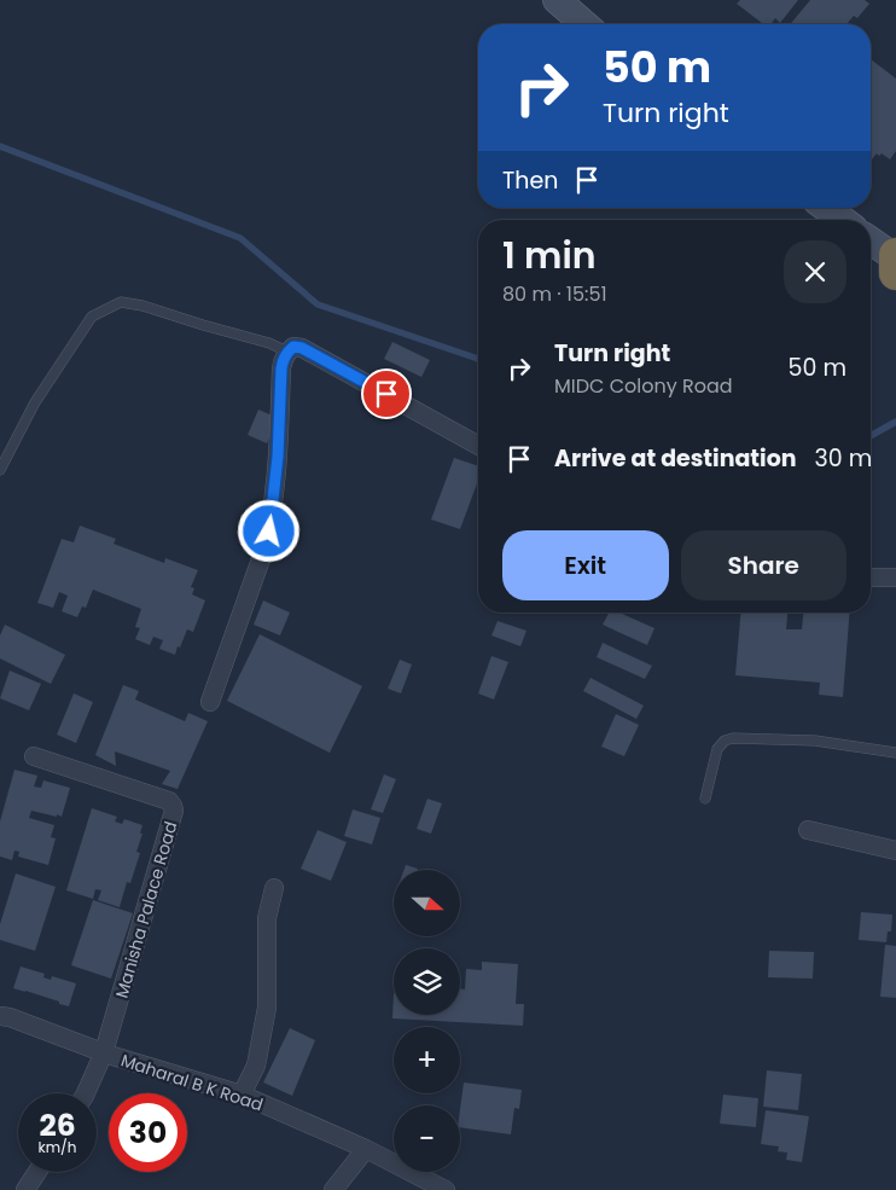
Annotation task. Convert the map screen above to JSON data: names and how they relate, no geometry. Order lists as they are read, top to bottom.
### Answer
{
  "streets": {
    "street": ["Manisha Palace Road", "Maharal B K Road"]
  },
  "crossings": [
    ["Manisha Palace Road", "Maharal B K Road"]
  ],
  "north": "right",
  "page": {
    "turn": ["50 m", "Turn right"],
    "then": "Then",
    "heading": ["1 min", "80 m · 15:51"],
    "list": [
      {
        "name": "Turn right",
        "note": "MIDC Colony Road",
        "value": "50 m"
      },
      {
        "name": "Arrive at destination",
        "value": "30 m"
      }
    ],
    "buttons": ["Exit", "Share"],
    "map_buttons": ["+", "−"],
    "speed": "26 km/h",
    "limit": "30"
  }
}
